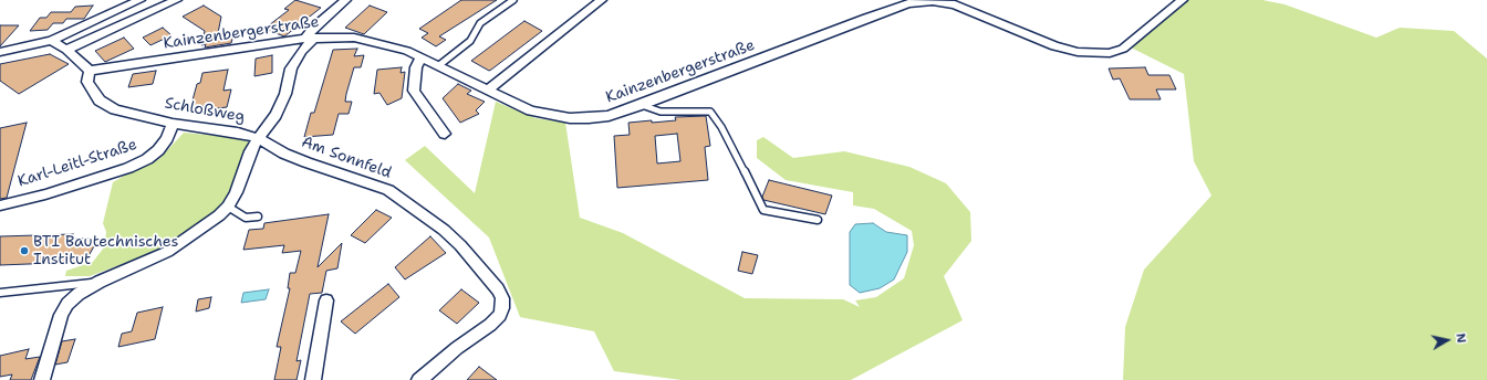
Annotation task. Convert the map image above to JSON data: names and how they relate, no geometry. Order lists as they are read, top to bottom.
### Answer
{
  "streets": {
    "street": [
      "Kainzenbergerstraße",
      "Schloßweg",
      "Am Sonnfeld",
      "Karl-Leitl-Straße"
    ]
  },
  "crossings": [
    ["Kainzenbergerstraße", "Schloßweg"],
    ["Schloßweg", "Am Sonnfeld"],
    ["Schloßweg", "Karl-Leitl-Straße"]
  ],
  "places": ["BTI Bautechnisches Institut"],
  "north": "right"
}
